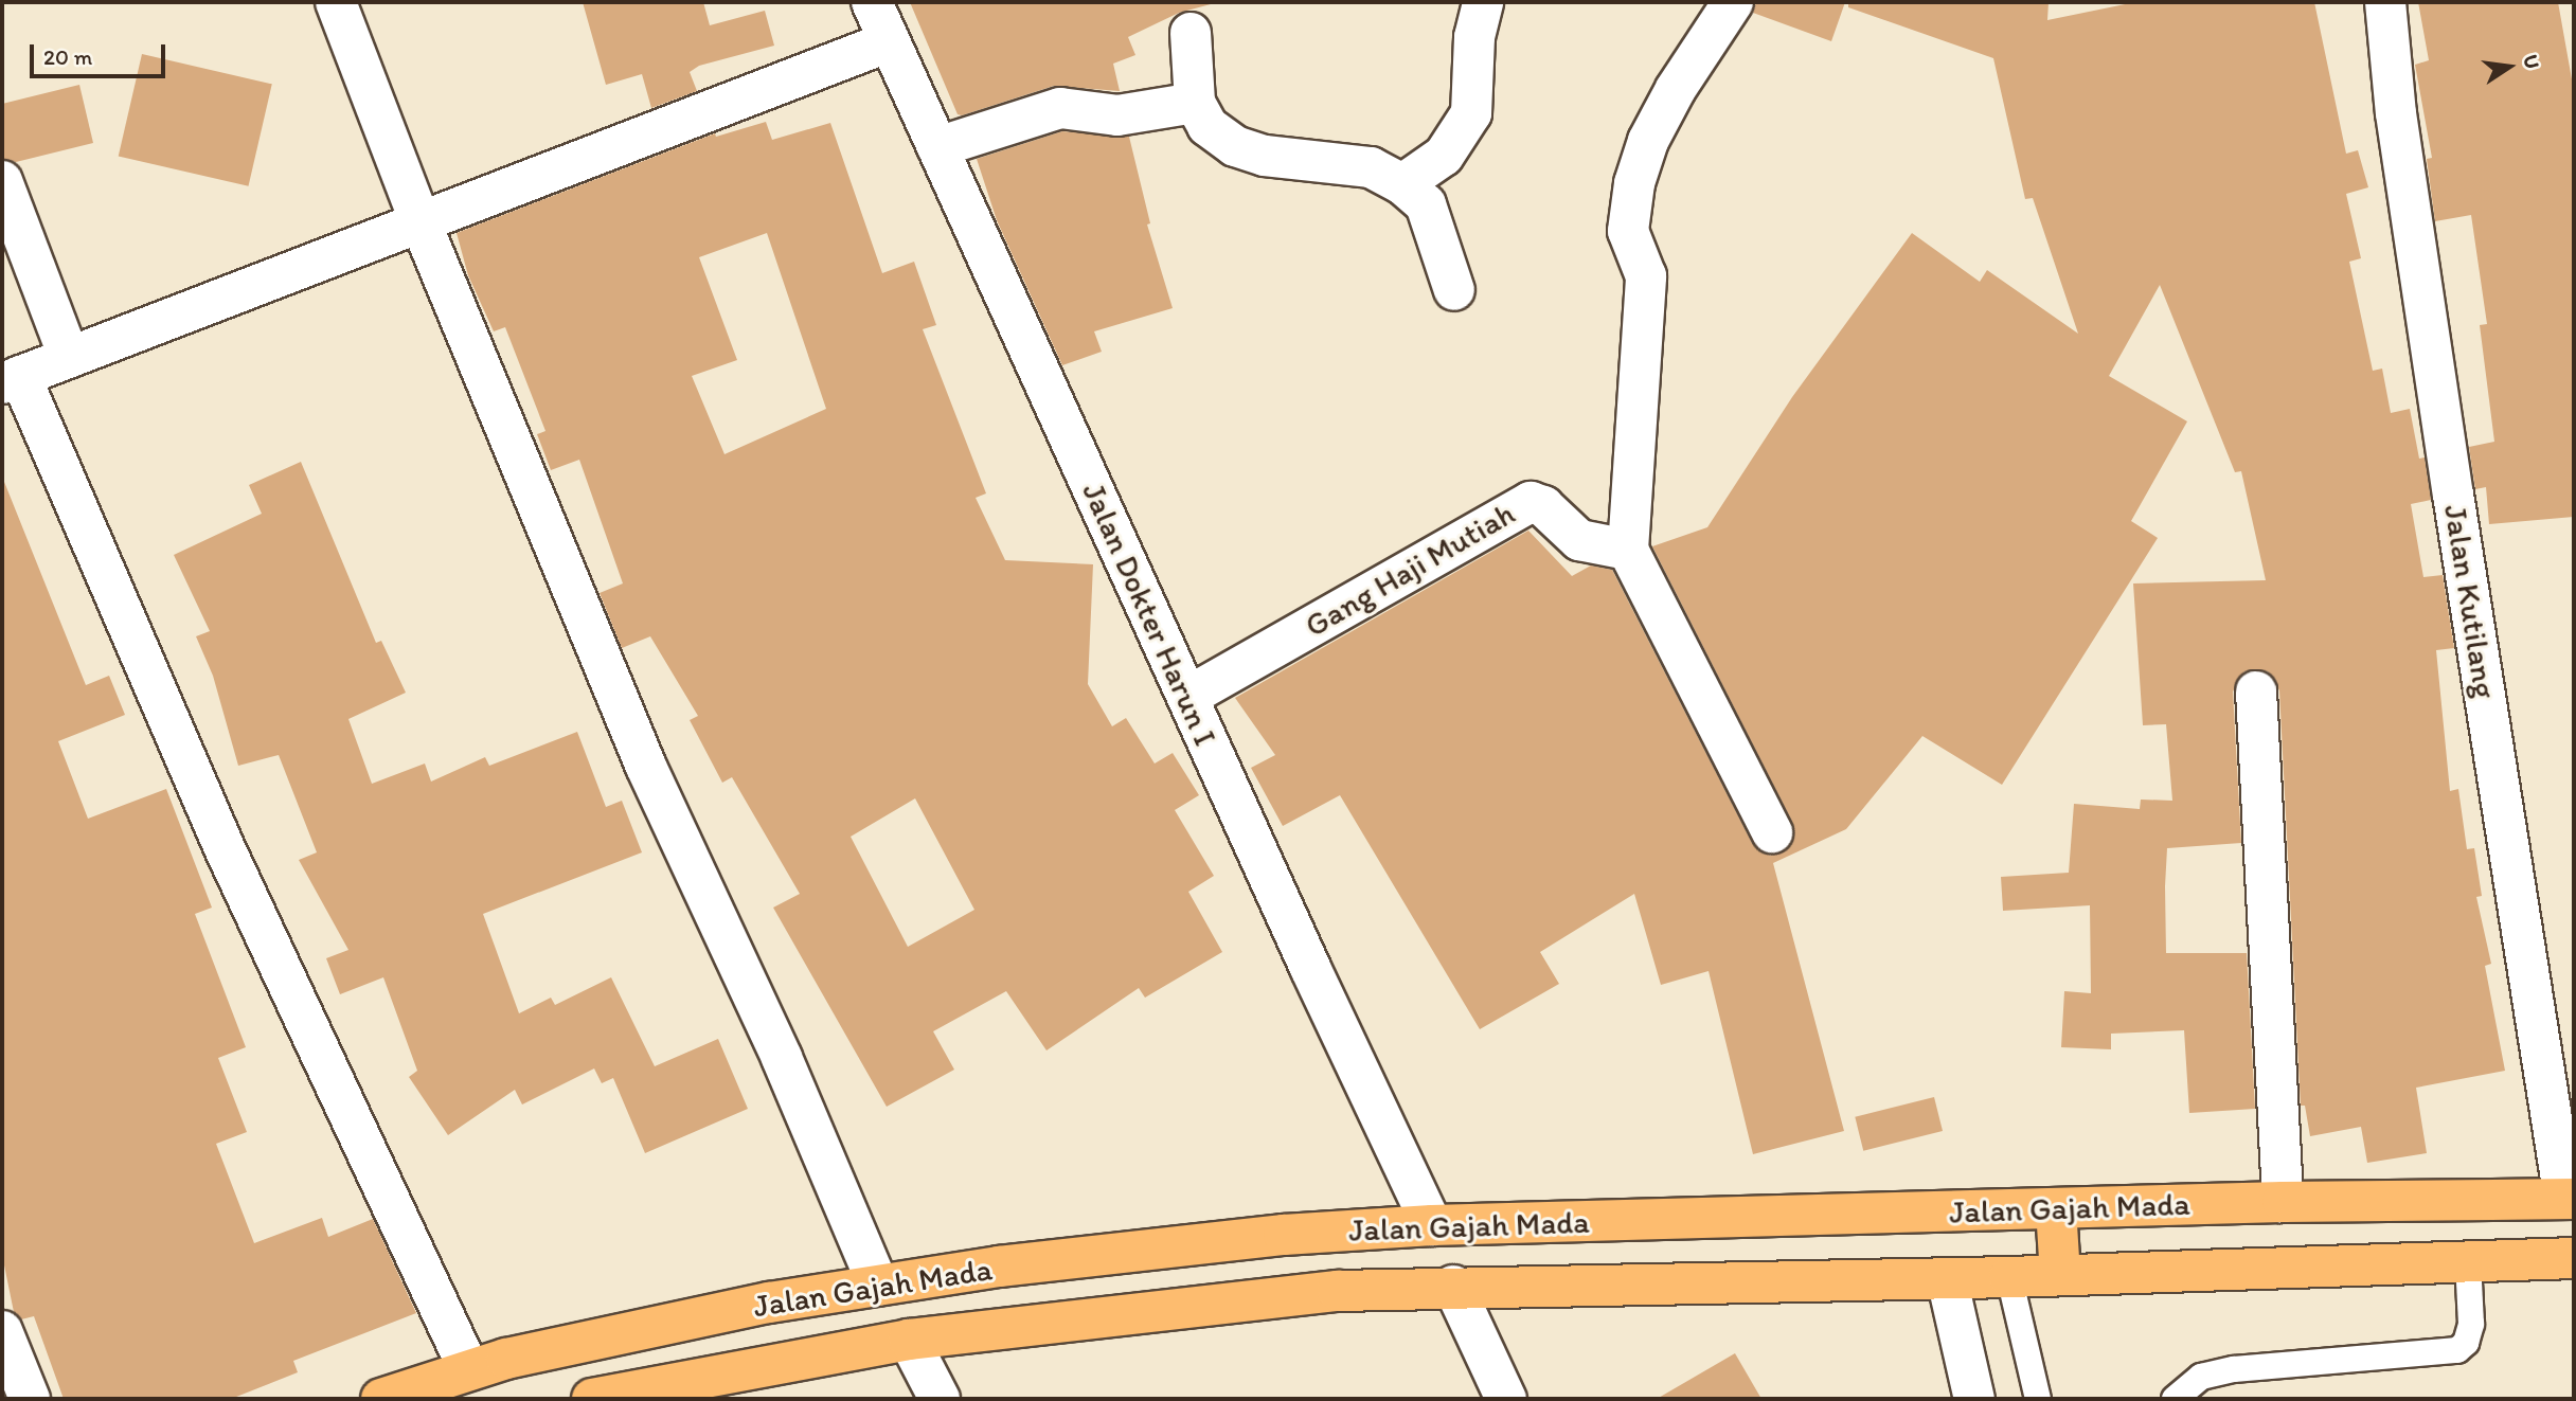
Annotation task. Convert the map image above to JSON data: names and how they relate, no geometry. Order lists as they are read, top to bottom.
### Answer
{
  "streets": {
    "main road": ["Jalan Gajah Mada"],
    "street": ["Gang Haji Mutiah", "Jalan Kutilang", "Jalan Dokter Harun I"]
  },
  "crossings": [
    ["Gang Haji Mutiah", "Jalan Dokter Harun I"],
    ["Jalan Kutilang", "Jalan Gajah Mada"],
    ["Jalan Dokter Harun I", "Jalan Gajah Mada"]
  ],
  "scale_bar": "20 m",
  "north": "right"
}
